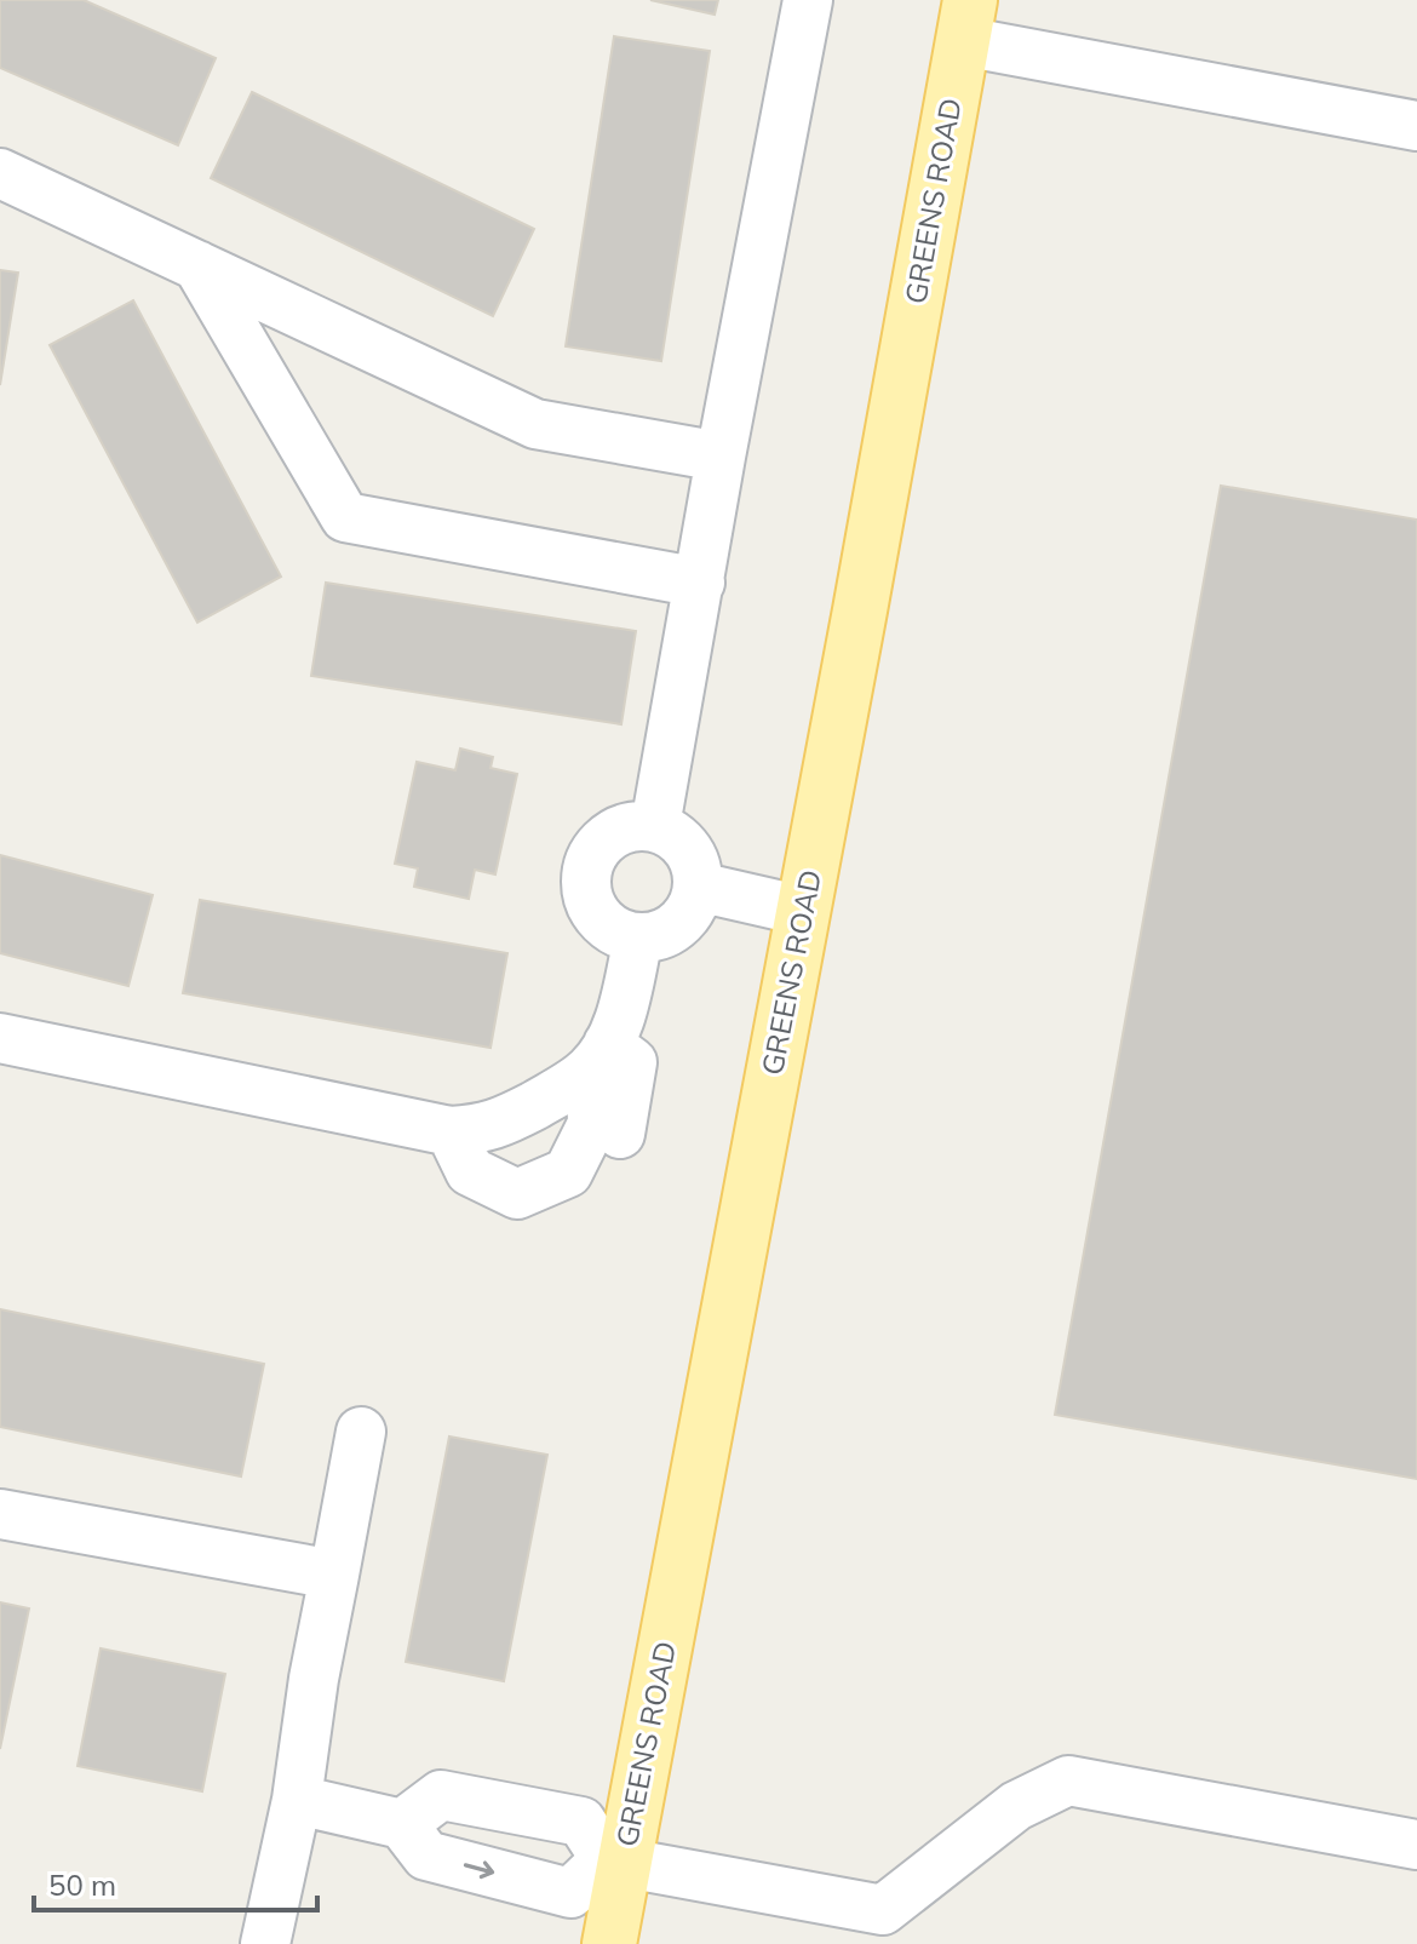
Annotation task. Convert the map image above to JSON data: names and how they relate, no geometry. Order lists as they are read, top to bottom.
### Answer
{
  "streets": {
    "main road": ["GREENS ROAD"]
  },
  "scale_bar": "50 m"
}
